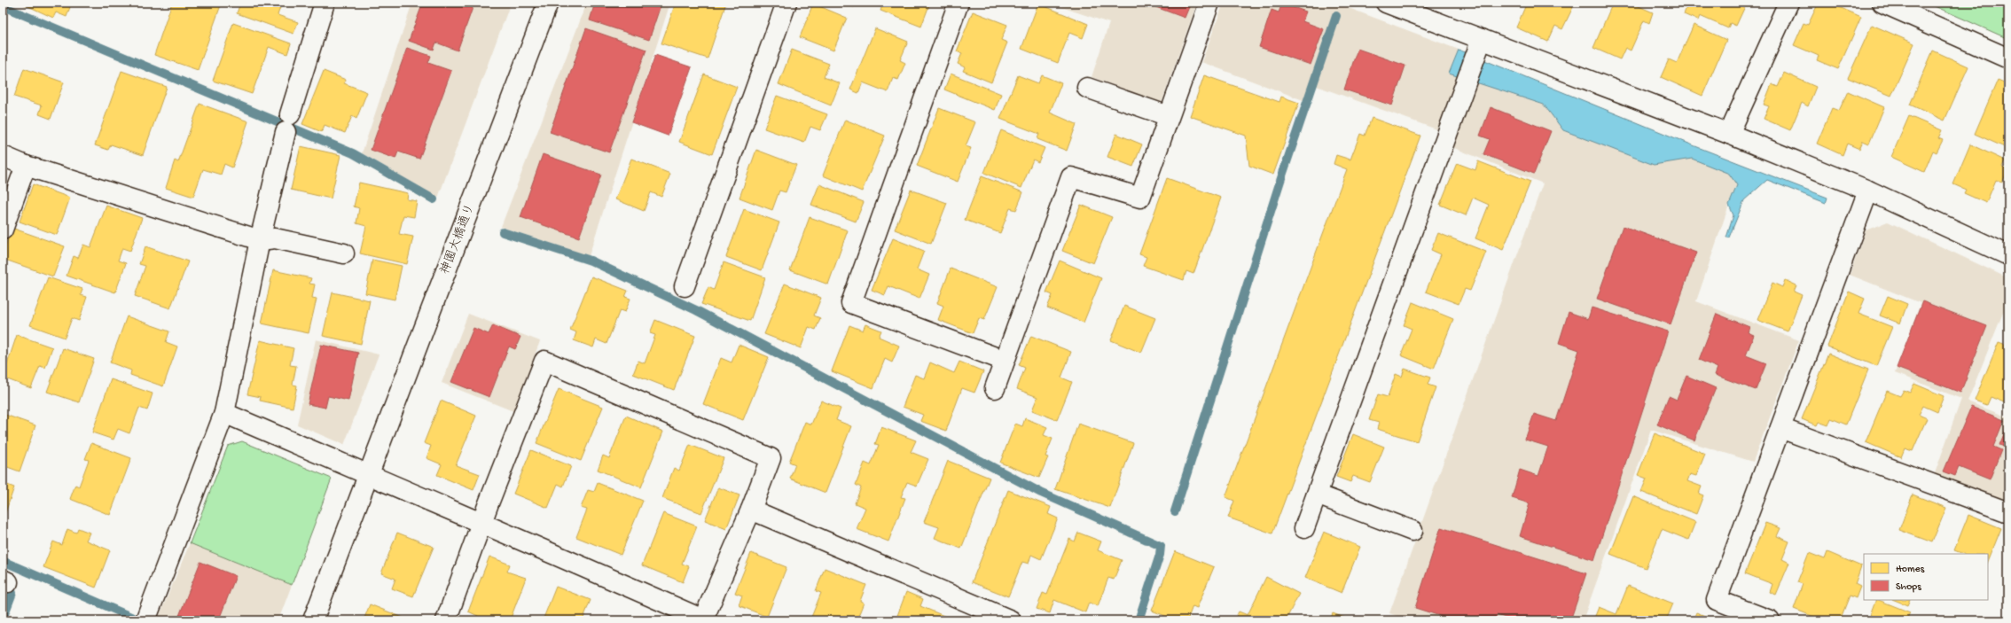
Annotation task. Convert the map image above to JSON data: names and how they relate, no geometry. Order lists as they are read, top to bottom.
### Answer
{
  "streets": {
    "street": ["神園大橋通り"]
  },
  "legend": ["Homes", "Shops"]
}
